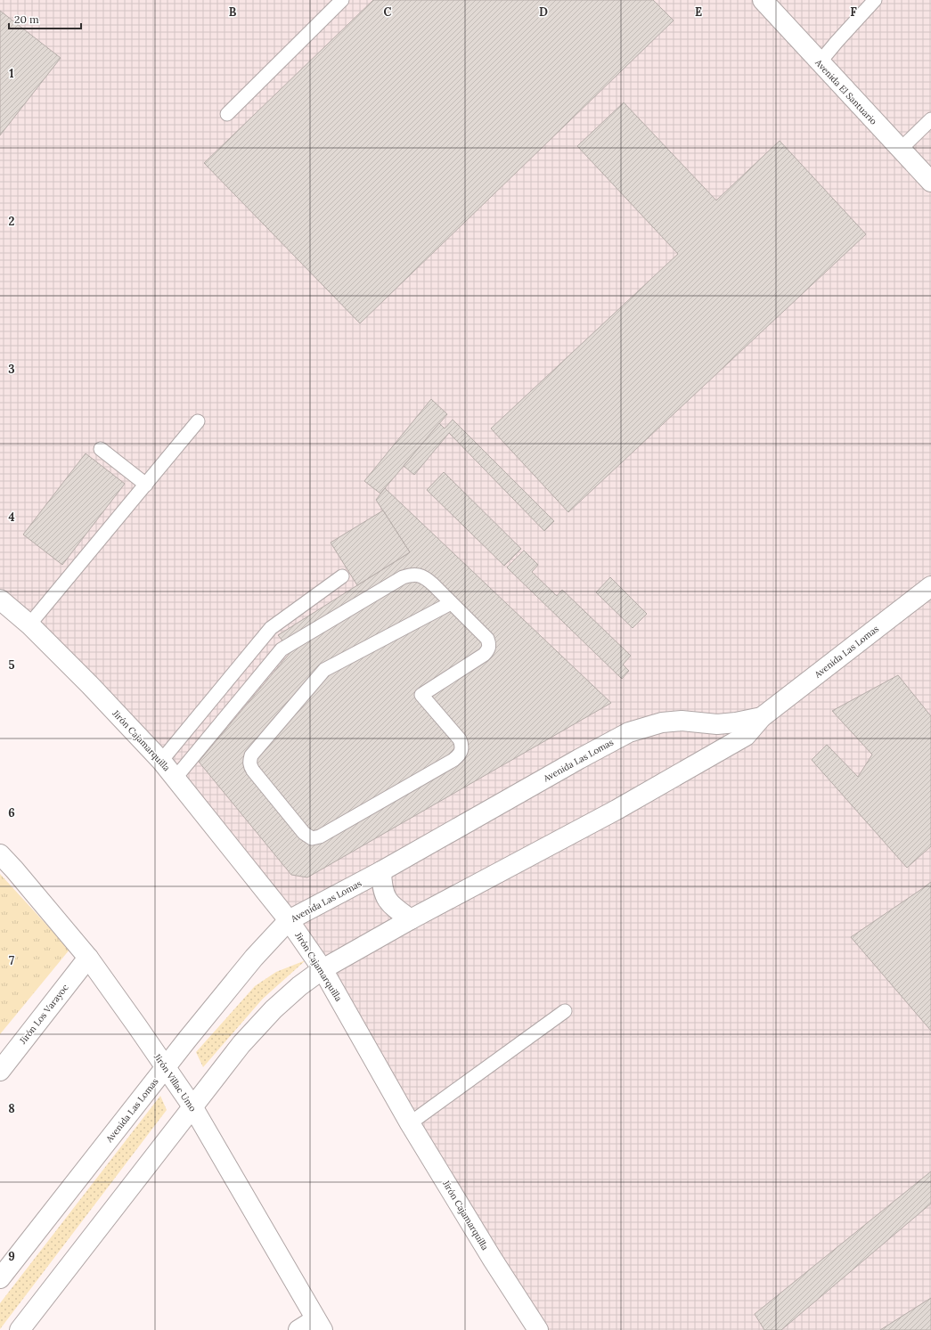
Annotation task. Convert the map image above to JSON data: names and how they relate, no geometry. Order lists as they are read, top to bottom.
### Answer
{
  "streets": {
    "main road": [
      "Avenida El Santuario",
      "Avenida Las Lomas",
      "Jirón Cajamarquilla",
      "Jirón Los Varayoc",
      "Jirón Villac Umo"
    ]
  },
  "crossings": [
    ["Avenida Las Lomas", "Jirón Cajamarquilla"],
    ["Avenida Las Lomas", "Jirón Villac Umo"],
    ["Jirón Los Varayoc", "Jirón Villac Umo"]
  ],
  "scale_bar": "20 m",
  "grid": {
    "columns": [
      "B",
      "C",
      "D",
      "E",
      "F"
    ],
    "rows": [
      "1",
      "2",
      "3",
      "4",
      "5",
      "6",
      "7",
      "8",
      "9"
    ]
  }
}
